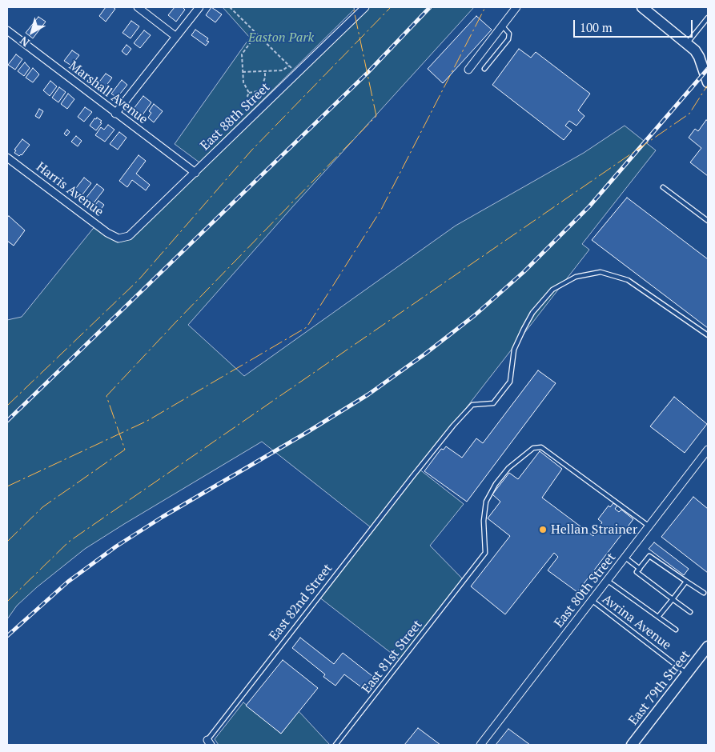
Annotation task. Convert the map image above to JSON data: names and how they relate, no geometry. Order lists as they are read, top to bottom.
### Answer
{
  "streets": {
    "main road": ["East 79th Street"],
    "street": [
      "Marshall Avenue",
      "East 88th Street",
      "Harris Avenue",
      "East 80th Street"
    ],
    "lane": ["East 82nd Street", "Avrina Avenue", "East 81st Street"]
  },
  "crossings": [
    ["Marshall Avenue", "East 88th Street"],
    ["East 88th Street", "Harris Avenue"],
    ["East 80th Street", "Avrina Avenue"],
    ["East 80th Street", "East 81st Street"],
    ["Avrina Avenue", "East 79th Street"]
  ],
  "parks": ["Easton Park"],
  "places": ["Hellan Strainer"],
  "scale_bar": "100 m",
  "north": "bottom left"
}
